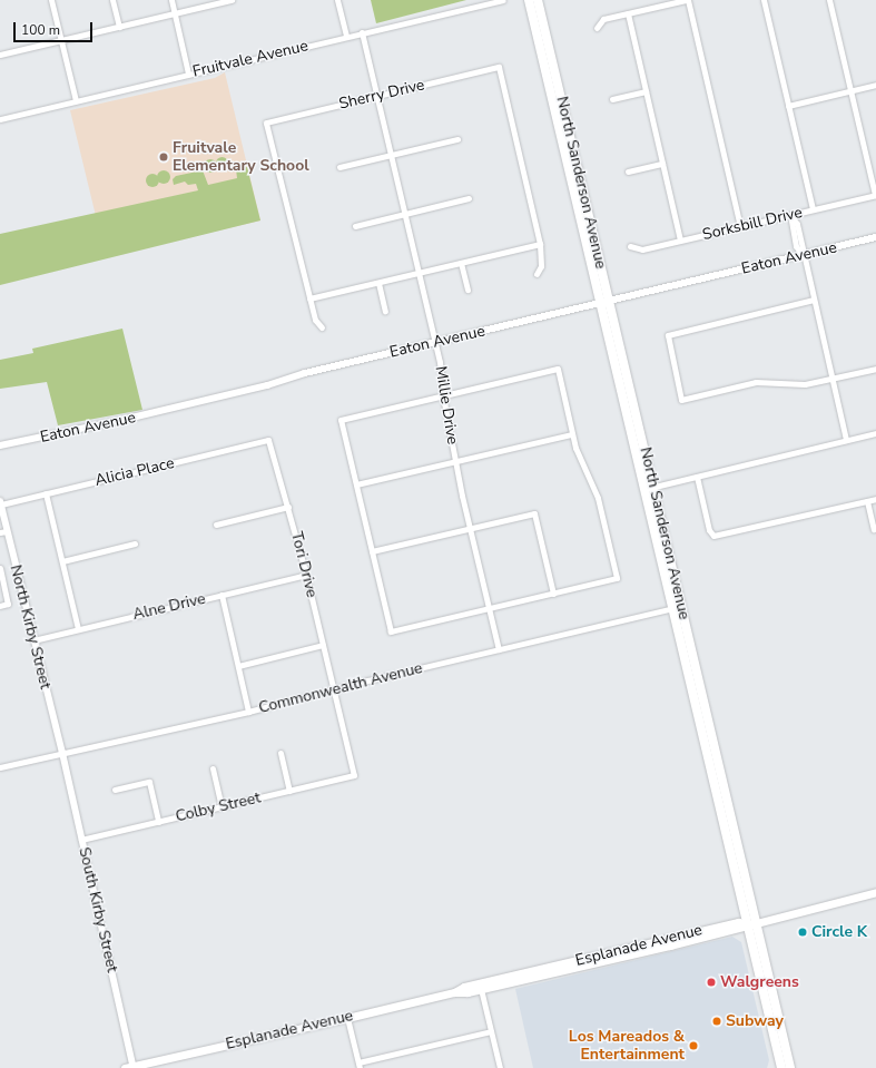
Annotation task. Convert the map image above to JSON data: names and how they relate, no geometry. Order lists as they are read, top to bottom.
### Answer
{
  "streets": {
    "highway": ["North Sanderson Avenue"],
    "main road": ["Esplanade Avenue"],
    "street": [
      "Fruitvale Avenue",
      "Sherry Drive",
      "Sorksbill Drive",
      "Eaton Avenue",
      "Millie Drive",
      "Alicia Place",
      "Tori Drive",
      "Alne Drive",
      "North Kirby Street",
      "Commonwealth Avenue",
      "Colby Street",
      "South Kirby Street"
    ]
  },
  "crossings": [
    ["Fruitvale Avenue", "Millie Drive"],
    ["Sherry Drive", "Millie Drive"],
    ["North Sanderson Avenue", "Eaton Avenue"],
    ["North Sanderson Avenue", "Commonwealth Avenue"],
    ["North Sanderson Avenue", "Esplanade Avenue"],
    ["Eaton Avenue", "Millie Drive"],
    ["Millie Drive", "Commonwealth Avenue"],
    ["Alicia Place", "Tori Drive"],
    ["Alicia Place", "North Kirby Street"],
    ["Tori Drive", "Alne Drive"],
    ["Tori Drive", "Commonwealth Avenue"],
    ["Tori Drive", "Colby Street"],
    ["Alne Drive", "North Kirby Street"],
    ["North Kirby Street", "Commonwealth Avenue"],
    ["North Kirby Street", "South Kirby Street"],
    ["Commonwealth Avenue", "South Kirby Street"],
    ["Colby Street", "South Kirby Street"],
    ["South Kirby Street", "Esplanade Avenue"]
  ],
  "places": [
    "Fruitvale Elementary School",
    "Circle K",
    "Walgreens",
    "Subway",
    "Los Mareados & Entertainment"
  ],
  "scale_bar": "100 m"
}
